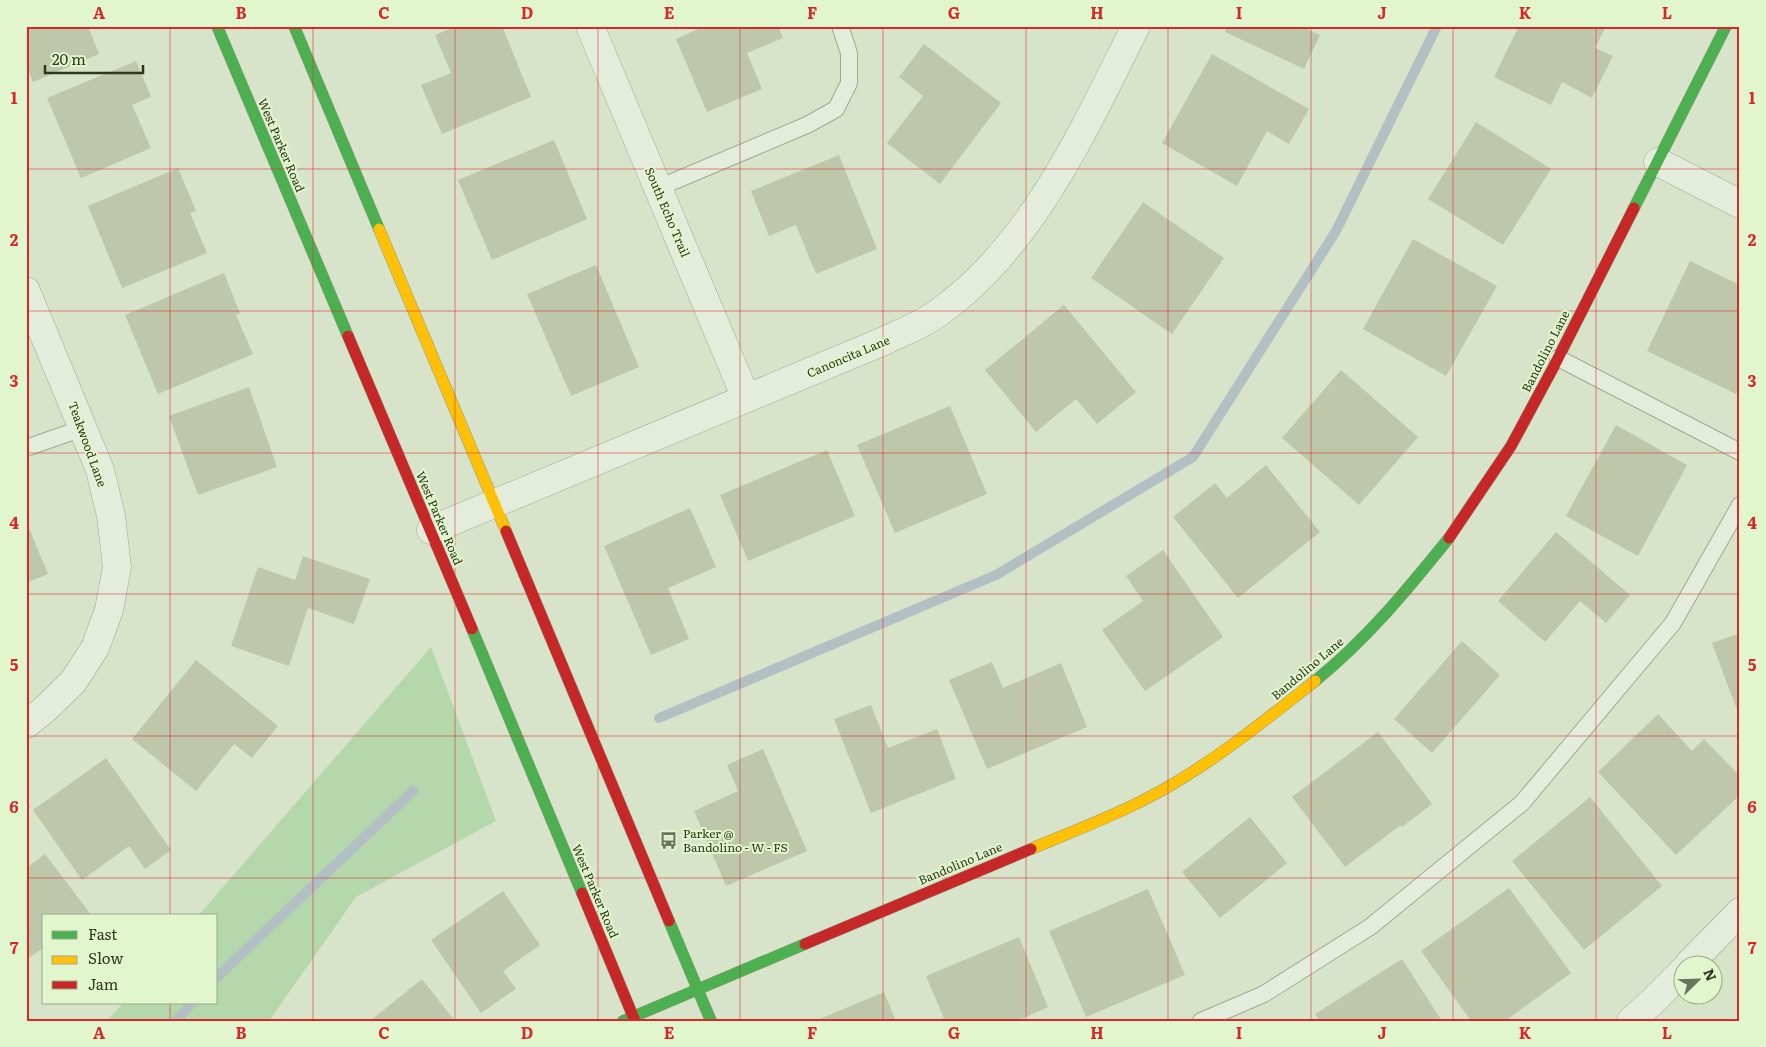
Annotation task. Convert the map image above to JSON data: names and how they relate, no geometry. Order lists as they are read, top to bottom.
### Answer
{
  "streets": {
    "main road": ["West Parker Road", "Bandolino Lane"],
    "street": ["South Echo Trail", "Canoncita Lane", "Teakwood Lane"]
  },
  "crossings": [
    ["West Parker Road", "Bandolino Lane"],
    ["West Parker Road", "Canoncita Lane"],
    ["South Echo Trail", "Canoncita Lane"]
  ],
  "places": {
    "bus stop": ["Parker @ Bandolino - W - FS"]
  },
  "legend": ["Fast", "Slow", "Jam"],
  "scale_bar": "20 m",
  "north": "top right",
  "grid": {
    "columns": [
      "A",
      "B",
      "C",
      "D",
      "E",
      "F",
      "G",
      "H",
      "I",
      "J",
      "K",
      "L"
    ],
    "rows": [
      "1",
      "2",
      "3",
      "4",
      "5",
      "6",
      "7"
    ]
  }
}
